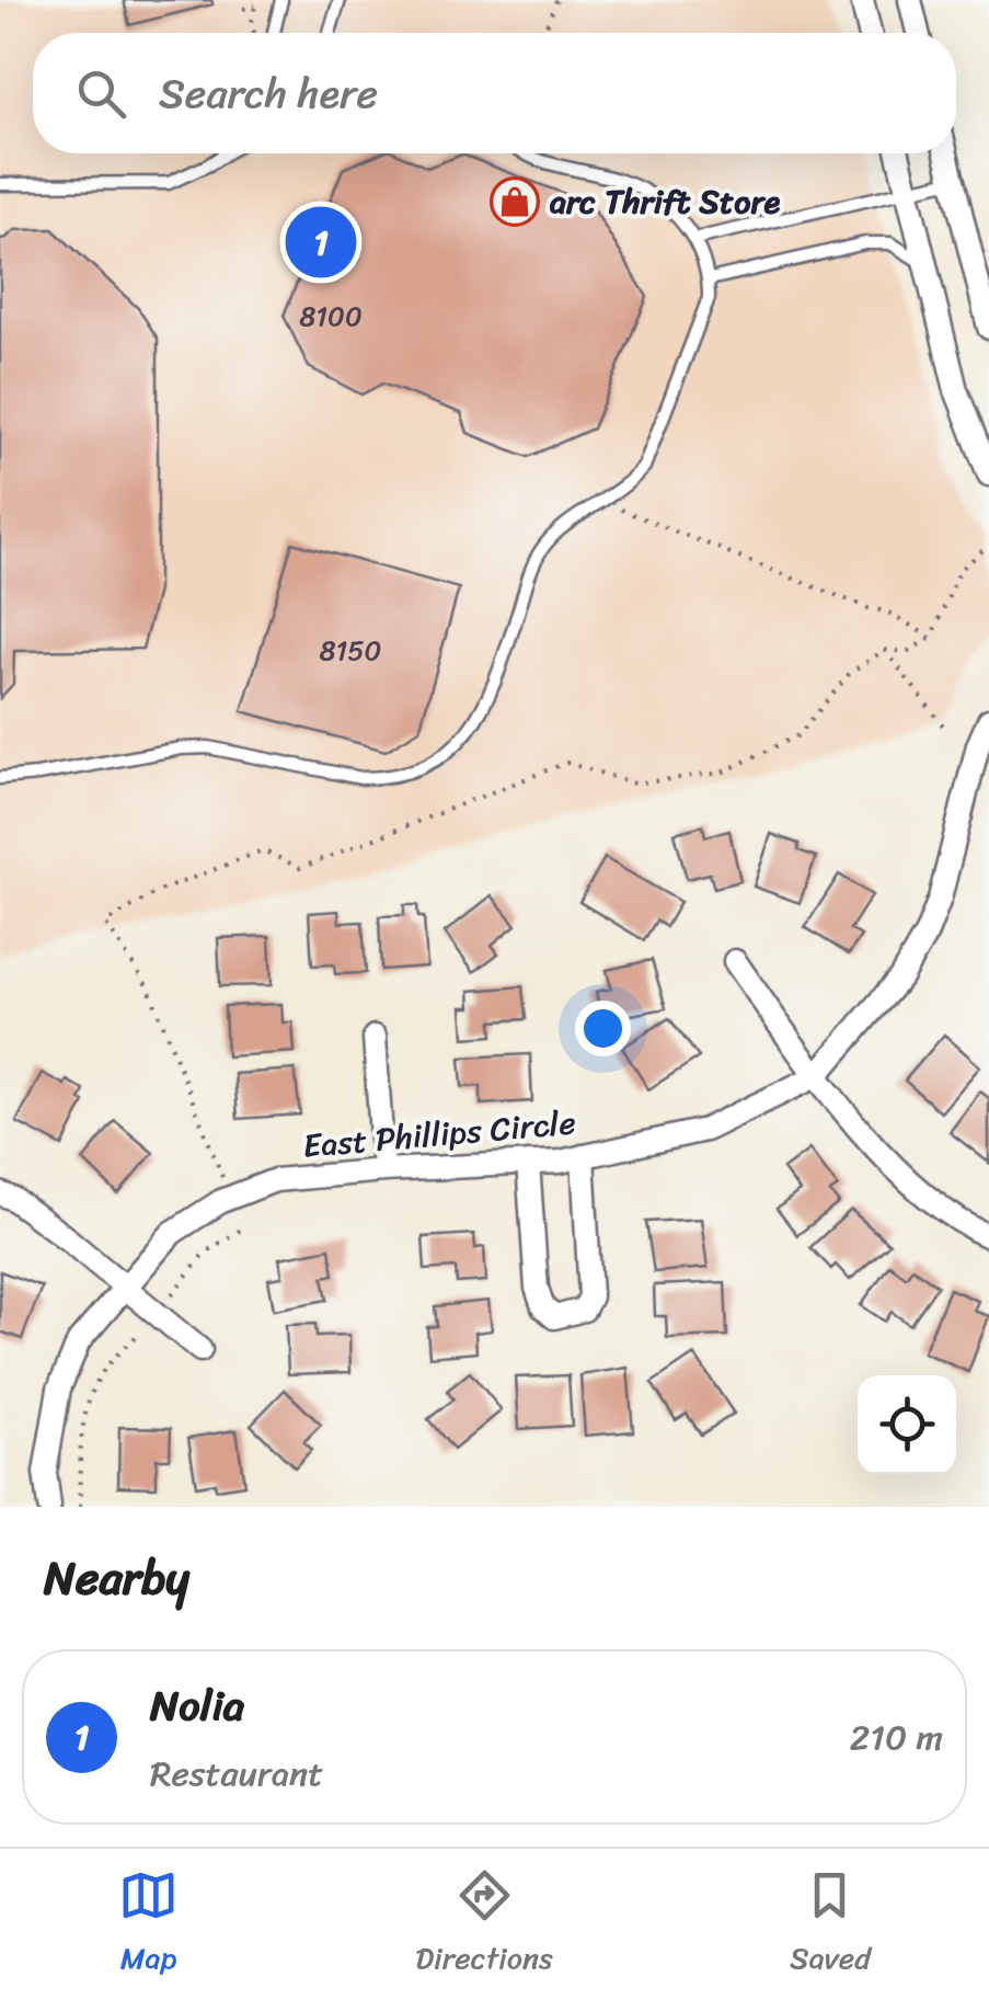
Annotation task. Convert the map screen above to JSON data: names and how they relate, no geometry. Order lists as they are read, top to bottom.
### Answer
{
  "streets": {
    "street": ["East Phillips Circle"]
  },
  "places": {
    "shop": ["arc Thrift Store"]
  },
  "house_numbers": ["8100", "8150"],
  "page": {
    "search": "Search here",
    "pins": "1",
    "heading": "Nearby",
    "list": [
      {
        "mark": "1",
        "name": "Nolia",
        "note": "Restaurant",
        "value": "210 m"
      }
    ],
    "nav": ["Map", "Directions", "Saved"]
  }
}
